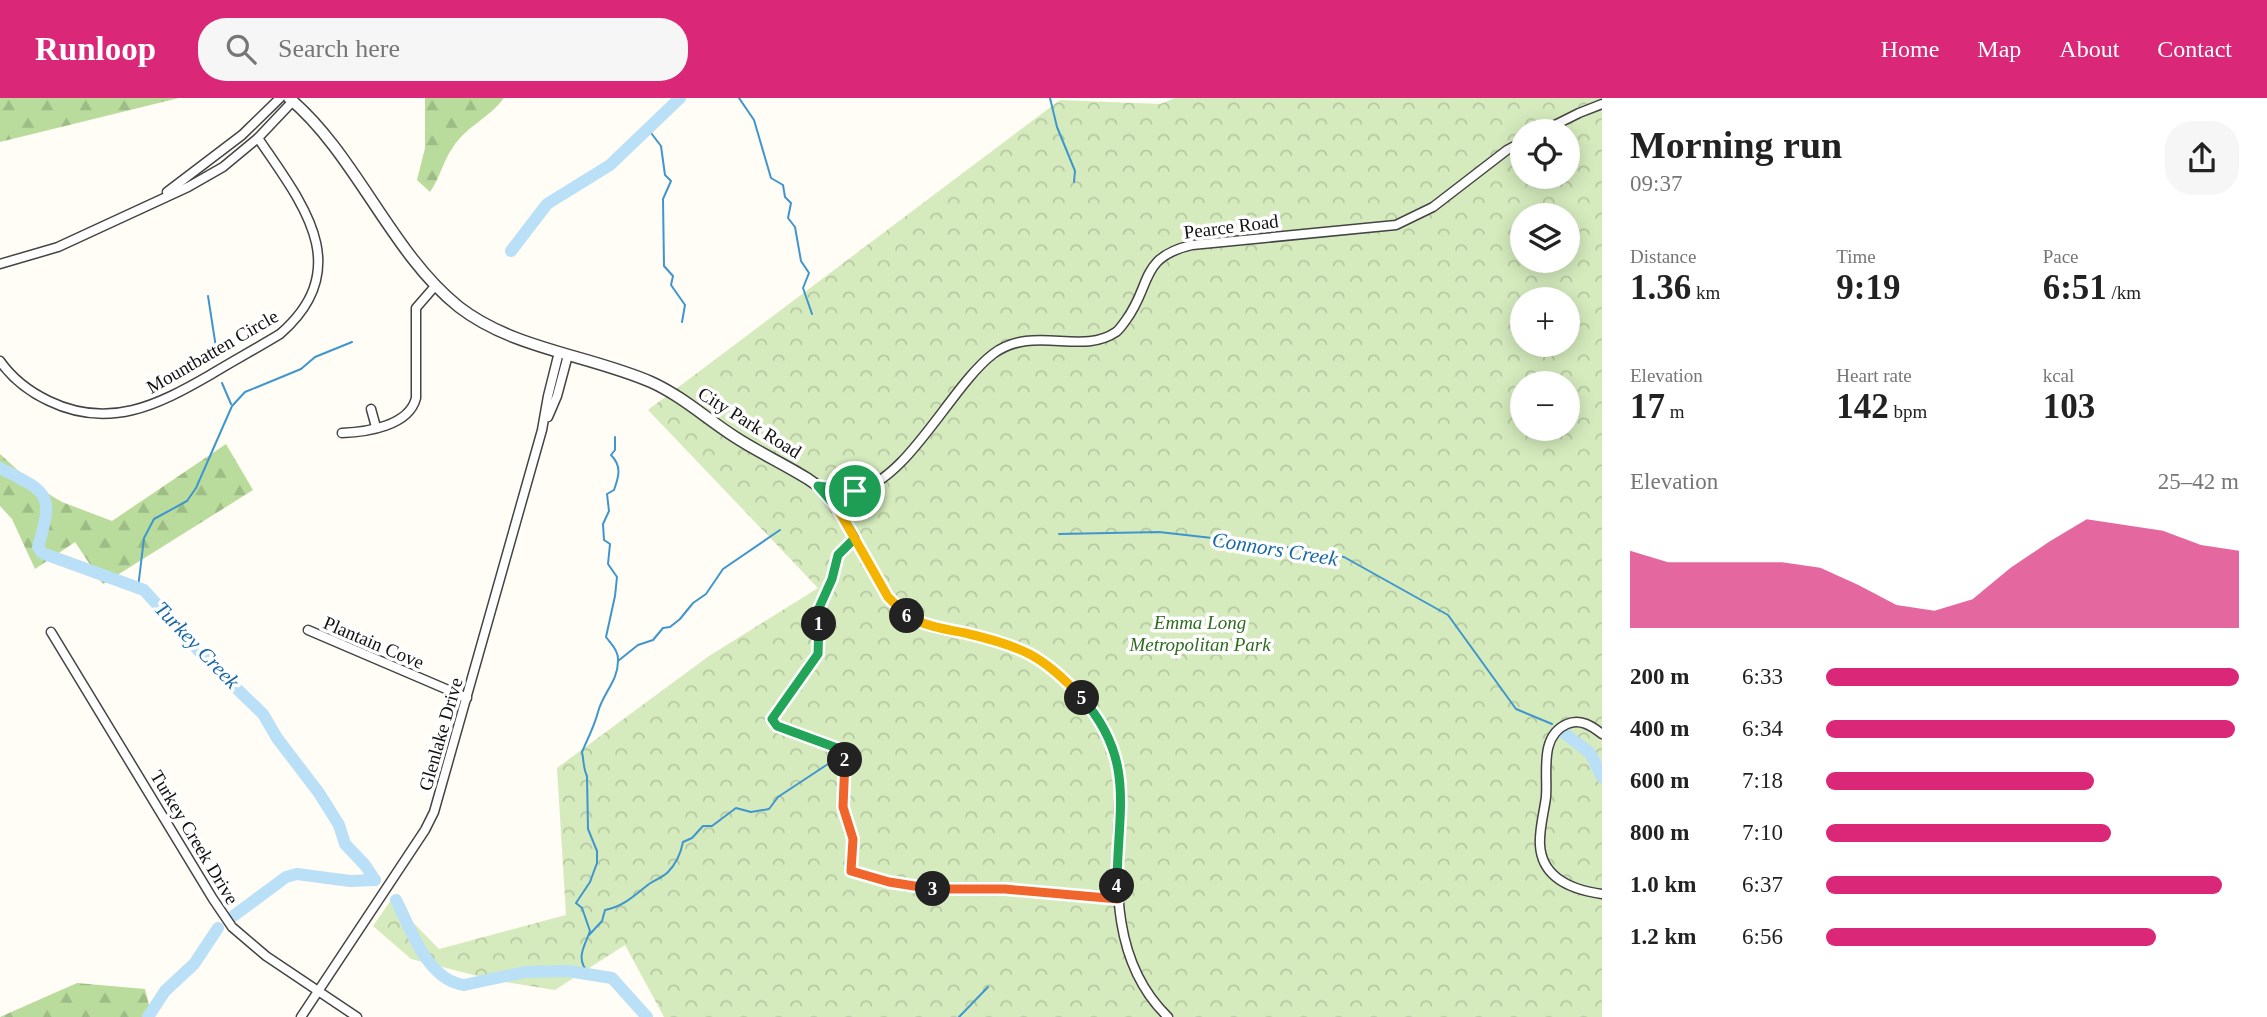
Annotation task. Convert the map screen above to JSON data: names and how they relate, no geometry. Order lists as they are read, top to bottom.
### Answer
{
  "streets": {
    "street": [
      "Pearce Road",
      "Mountbatten Circle",
      "City Park Road",
      "Plantain Cove",
      "Glenlake Drive",
      "Turkey Creek Drive"
    ]
  },
  "crossings": [
    ["Pearce Road", "City Park Road"],
    ["City Park Road", "Glenlake Drive"],
    ["Plantain Cove", "Glenlake Drive"],
    ["Glenlake Drive", "Turkey Creek Drive"]
  ],
  "water": ["Connors Creek", "Turkey Creek"],
  "parks": ["Emma Long Metropolitan Park"],
  "page": {
    "header": "Runloop",
    "search": "Search here",
    "nav": [
      "Home",
      "Map",
      "About",
      "Contact"
    ],
    "heading": ["Morning run", "09:37"],
    "map_buttons": ["+", "−"],
    "stats": [
      ["Distance", "1.36 km"],
      ["Time", "9:19"],
      ["Pace", "6:51 /km"],
      ["Elevation", "17 m"],
      ["Heart rate", "142 bpm"],
      ["kcal", "103"]
    ],
    "chart": ["Elevation", "25–42 m"],
    "pins": [
      "6",
      "1",
      "5",
      "2",
      "4",
      "3"
    ],
    "list": [
      {
        "name": "200 m",
        "note": "6:33"
      },
      {
        "name": "400 m",
        "note": "6:34"
      },
      {
        "name": "600 m",
        "note": "7:18"
      },
      {
        "name": "800 m",
        "note": "7:10"
      },
      {
        "name": "1.0 km",
        "note": "6:37"
      },
      {
        "name": "1.2 km",
        "note": "6:56"
      }
    ]
  }
}
